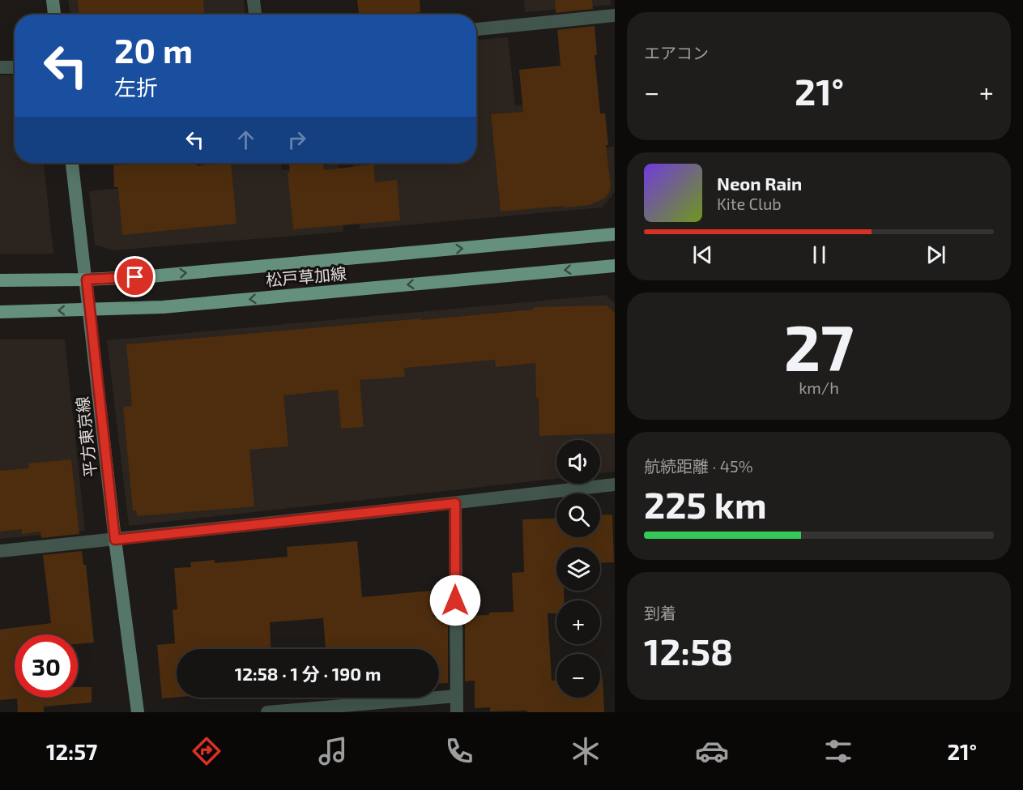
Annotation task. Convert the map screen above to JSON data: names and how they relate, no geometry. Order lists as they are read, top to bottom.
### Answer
{
  "streets": {
    "main road": ["松戸草加線", "平方東京線"]
  },
  "crossings": [
    ["松戸草加線", "平方東京線"]
  ],
  "page": {
    "tile": [
      "エアコン",
      ["27", "km/h"],
      ["航続距離 · 45%", "225 km"],
      ["到着", "12:58"]
    ],
    "turn": ["20 m", "左折"],
    "heat": ["−", "21°", "+"],
    "song": ["Neon Rain", "Kite Club"],
    "map_buttons": ["+", "−"],
    "limit": "30",
    "trip": "12:58 · 1 分 · 190 m",
    "tabs": ["12:57", "21°"]
  }
}
